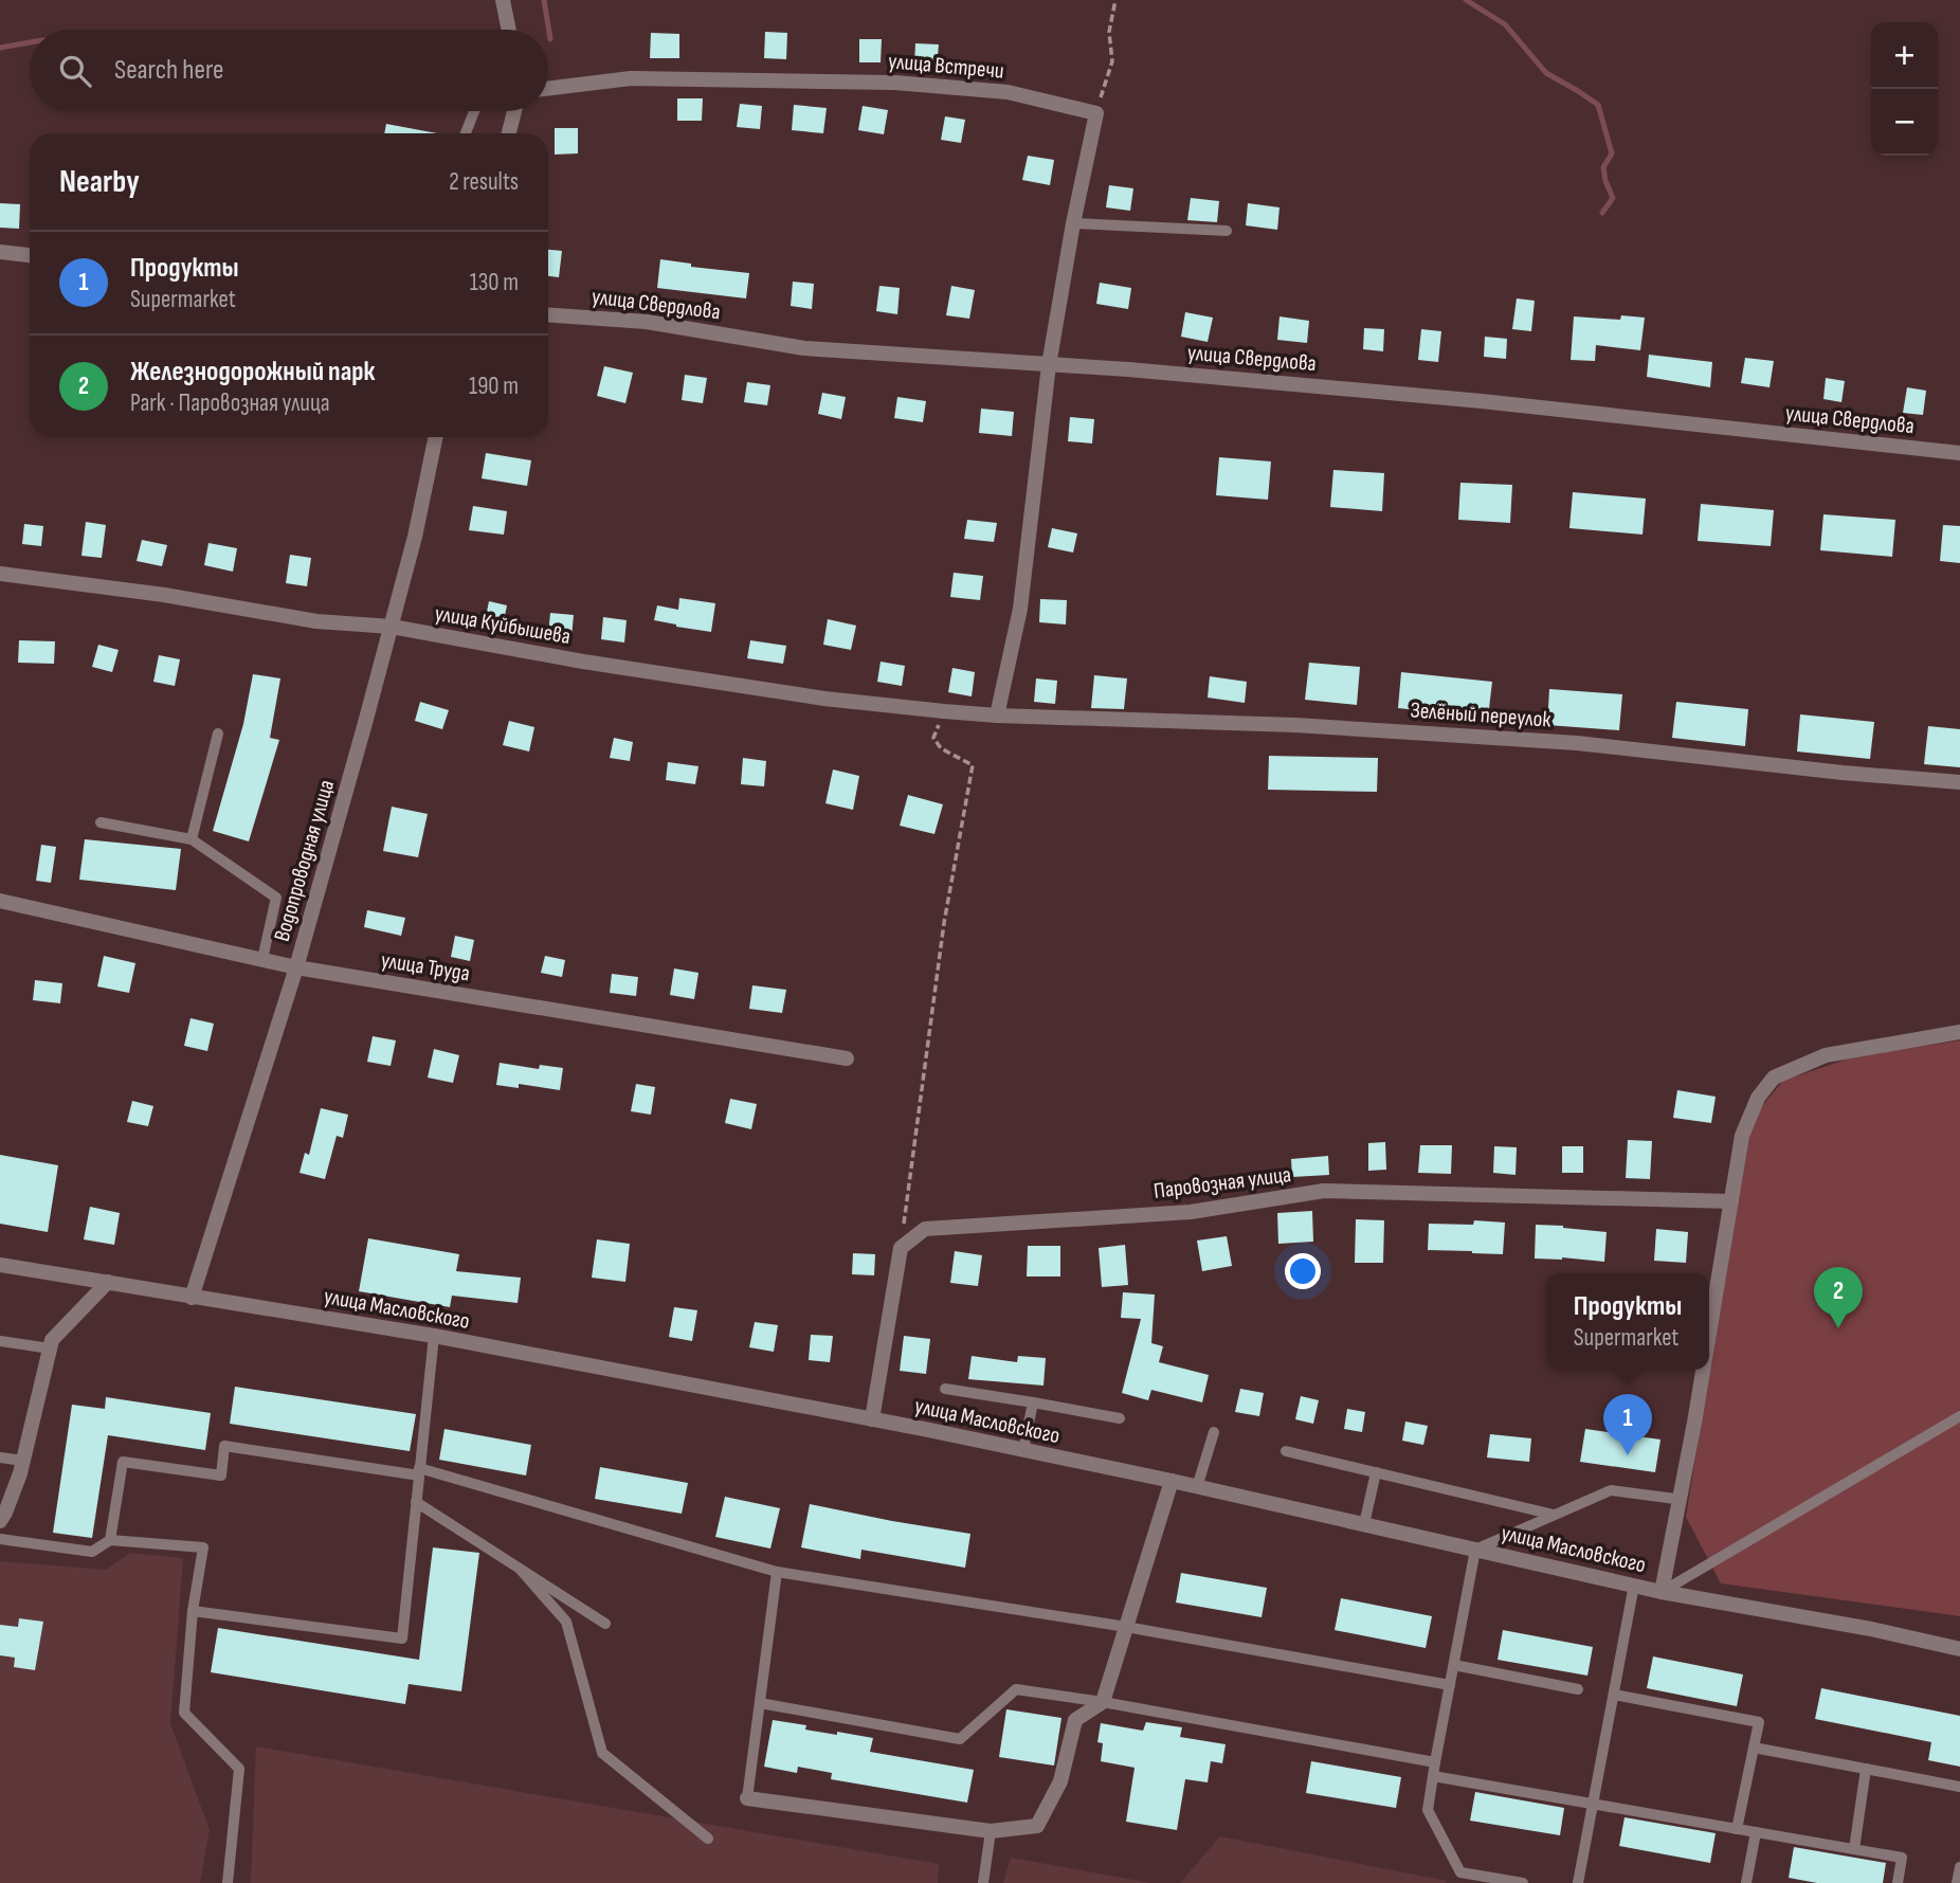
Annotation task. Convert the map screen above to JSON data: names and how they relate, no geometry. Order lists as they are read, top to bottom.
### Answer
{
  "streets": {
    "street": [
      "улица Встречи",
      "улица Свердлова",
      "улица Куйбышева",
      "Зелёный переулок",
      "Водопроводная улица",
      "улица Труда",
      "Паровозная улица",
      "улица Масловского"
    ]
  },
  "crossings": [
    ["улица Куйбышева", "Зелёный переулок"],
    ["улица Куйбышева", "Водопроводная улица"],
    ["Водопроводная улица", "улица Труда"],
    ["Водопроводная улица", "улица Масловского"]
  ],
  "page": {
    "map_buttons": ["+", "−"],
    "search": "Search here",
    "heading": ["Nearby", "2 results"],
    "list": [
      {
        "mark": "1",
        "name": "Продукты",
        "note": "Supermarket",
        "value": "130 m"
      },
      {
        "mark": "2",
        "name": "Железнодорожный парк",
        "note": "Park · Паровозная улица",
        "value": "190 m"
      }
    ],
    "pins": ["2", "1"],
    "popup": ["Продукты", "Supermarket"]
  }
}
